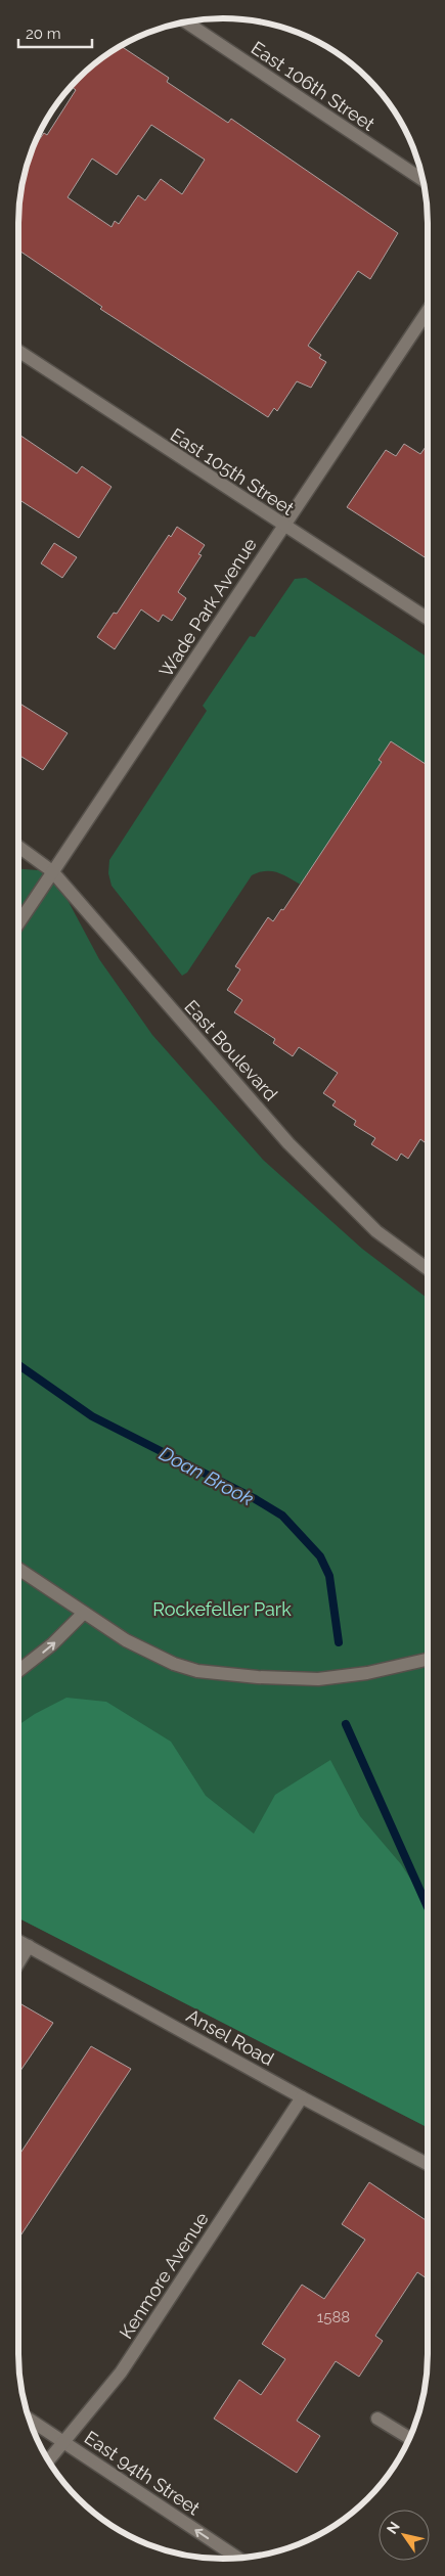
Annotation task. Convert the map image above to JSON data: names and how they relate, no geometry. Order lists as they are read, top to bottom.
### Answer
{
  "streets": {
    "street": [
      "East 106th Street",
      "East 105th Street",
      "Wade Park Avenue",
      "East Boulevard",
      "Ansel Road",
      "Kenmore Avenue",
      "East 94th Street"
    ]
  },
  "crossings": [
    ["East 105th Street", "Wade Park Avenue"],
    ["Wade Park Avenue", "East Boulevard"],
    ["Ansel Road", "Kenmore Avenue"],
    ["Kenmore Avenue", "East 94th Street"]
  ],
  "one_way": ["East 94th Street"],
  "water": ["Doan Brook"],
  "parks": ["Rockefeller Park"],
  "house_numbers": ["1588"],
  "scale_bar": "20 m",
  "north": "top left"
}
